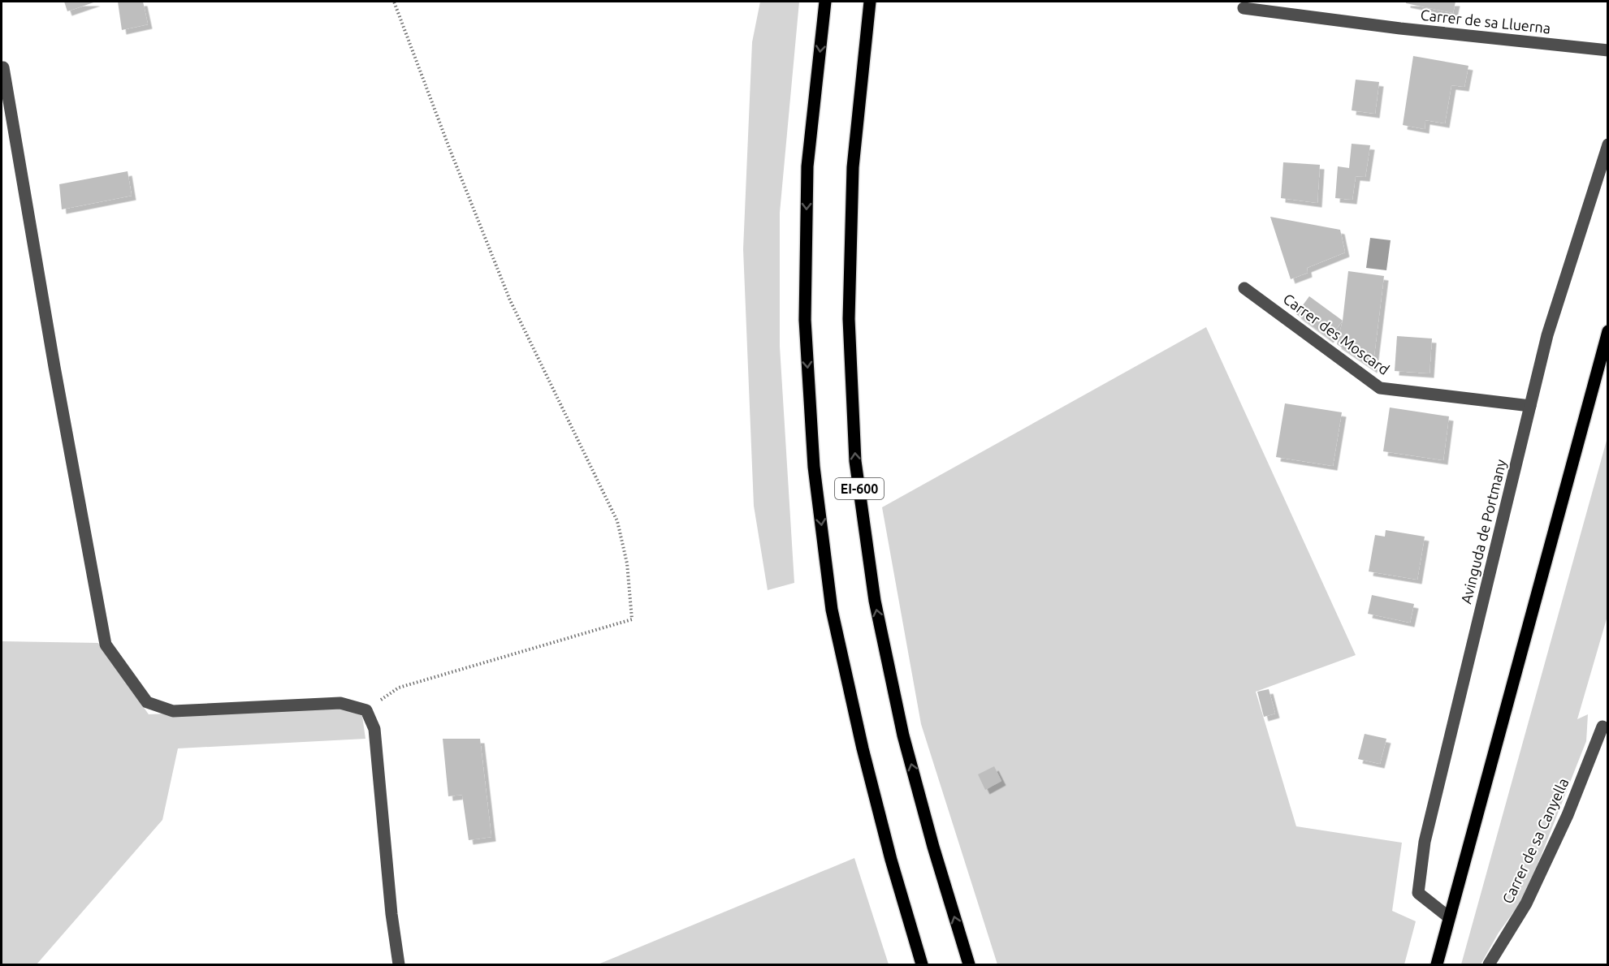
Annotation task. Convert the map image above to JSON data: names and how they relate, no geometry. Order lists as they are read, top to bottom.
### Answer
{
  "streets": {
    "main road": ["EI-600"],
    "street": [
      "Carrer de sa Lluerna",
      "Carrer des Moscard",
      "Avinguda de Portmany",
      "Carrer de sa Canyella"
    ]
  },
  "crossings": [
    ["Carrer des Moscard", "Avinguda de Portmany"]
  ]
}
